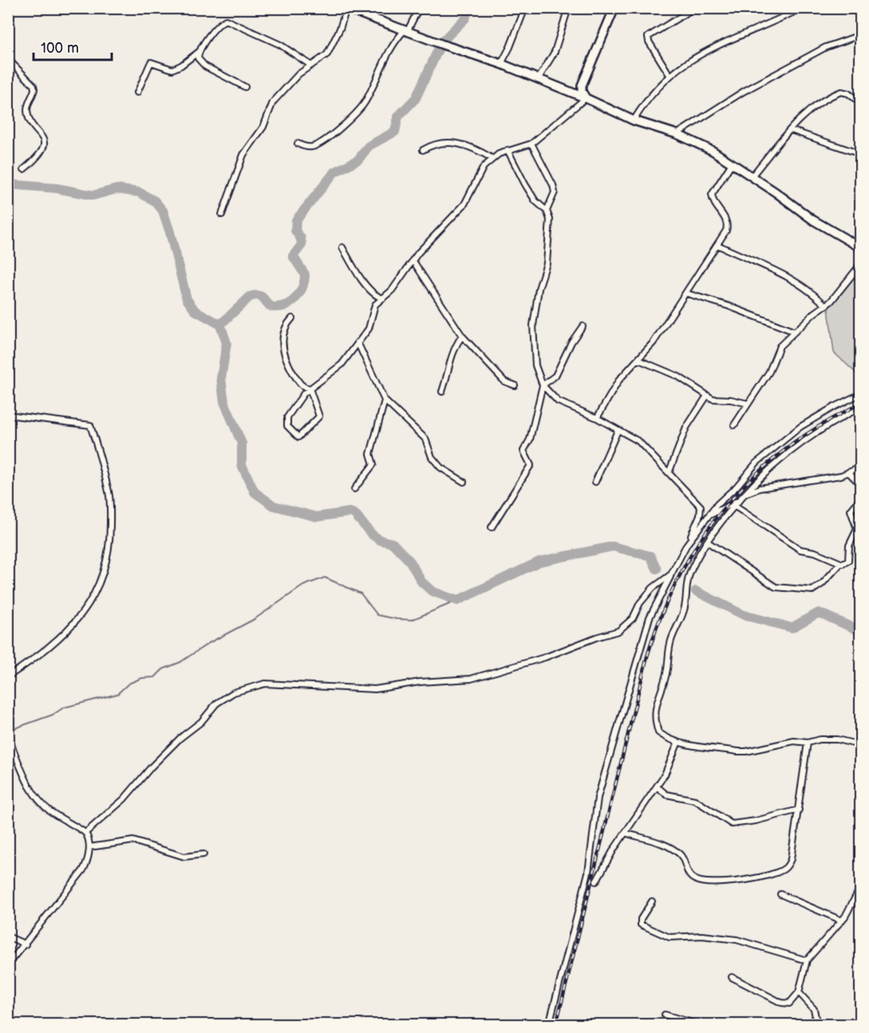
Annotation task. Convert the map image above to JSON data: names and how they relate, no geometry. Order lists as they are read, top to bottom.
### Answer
{
  "scale_bar": "100 m"
}
